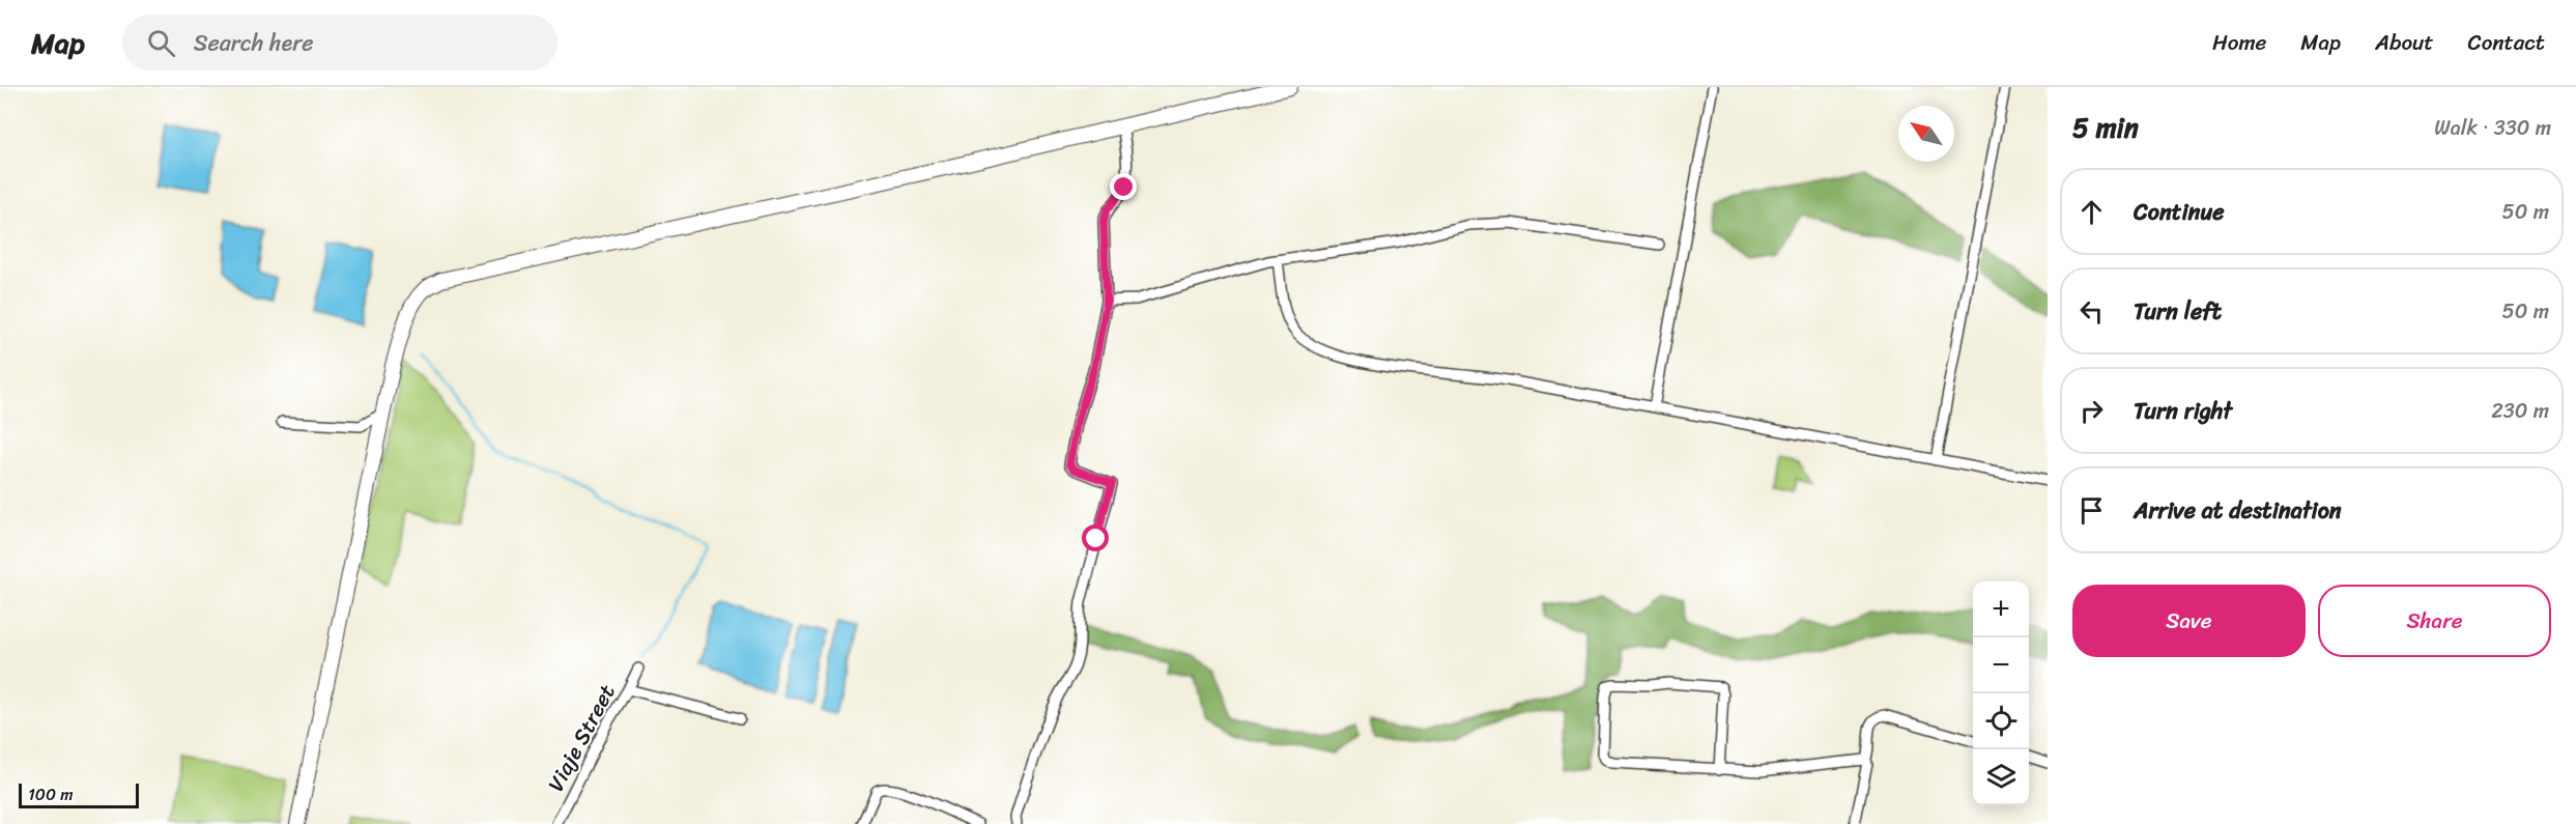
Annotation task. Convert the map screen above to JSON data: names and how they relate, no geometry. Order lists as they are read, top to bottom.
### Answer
{
  "streets": {
    "street": ["Viaje Street"]
  },
  "scale_bar": "100 m",
  "north": "top left",
  "page": {
    "header": "Map",
    "search": "Search here",
    "nav": [
      "Home",
      "Map",
      "About",
      "Contact"
    ],
    "heading": ["5 min", "Walk · 330 m"],
    "list": [
      ["Continue", "50 m"],
      ["Turn left", "50 m"],
      ["Turn right", "230 m"],
      "Arrive at destination"
    ],
    "buttons": ["Save", "Share"],
    "map_buttons": ["+", "−"],
    "scale": "100 m"
  }
}
